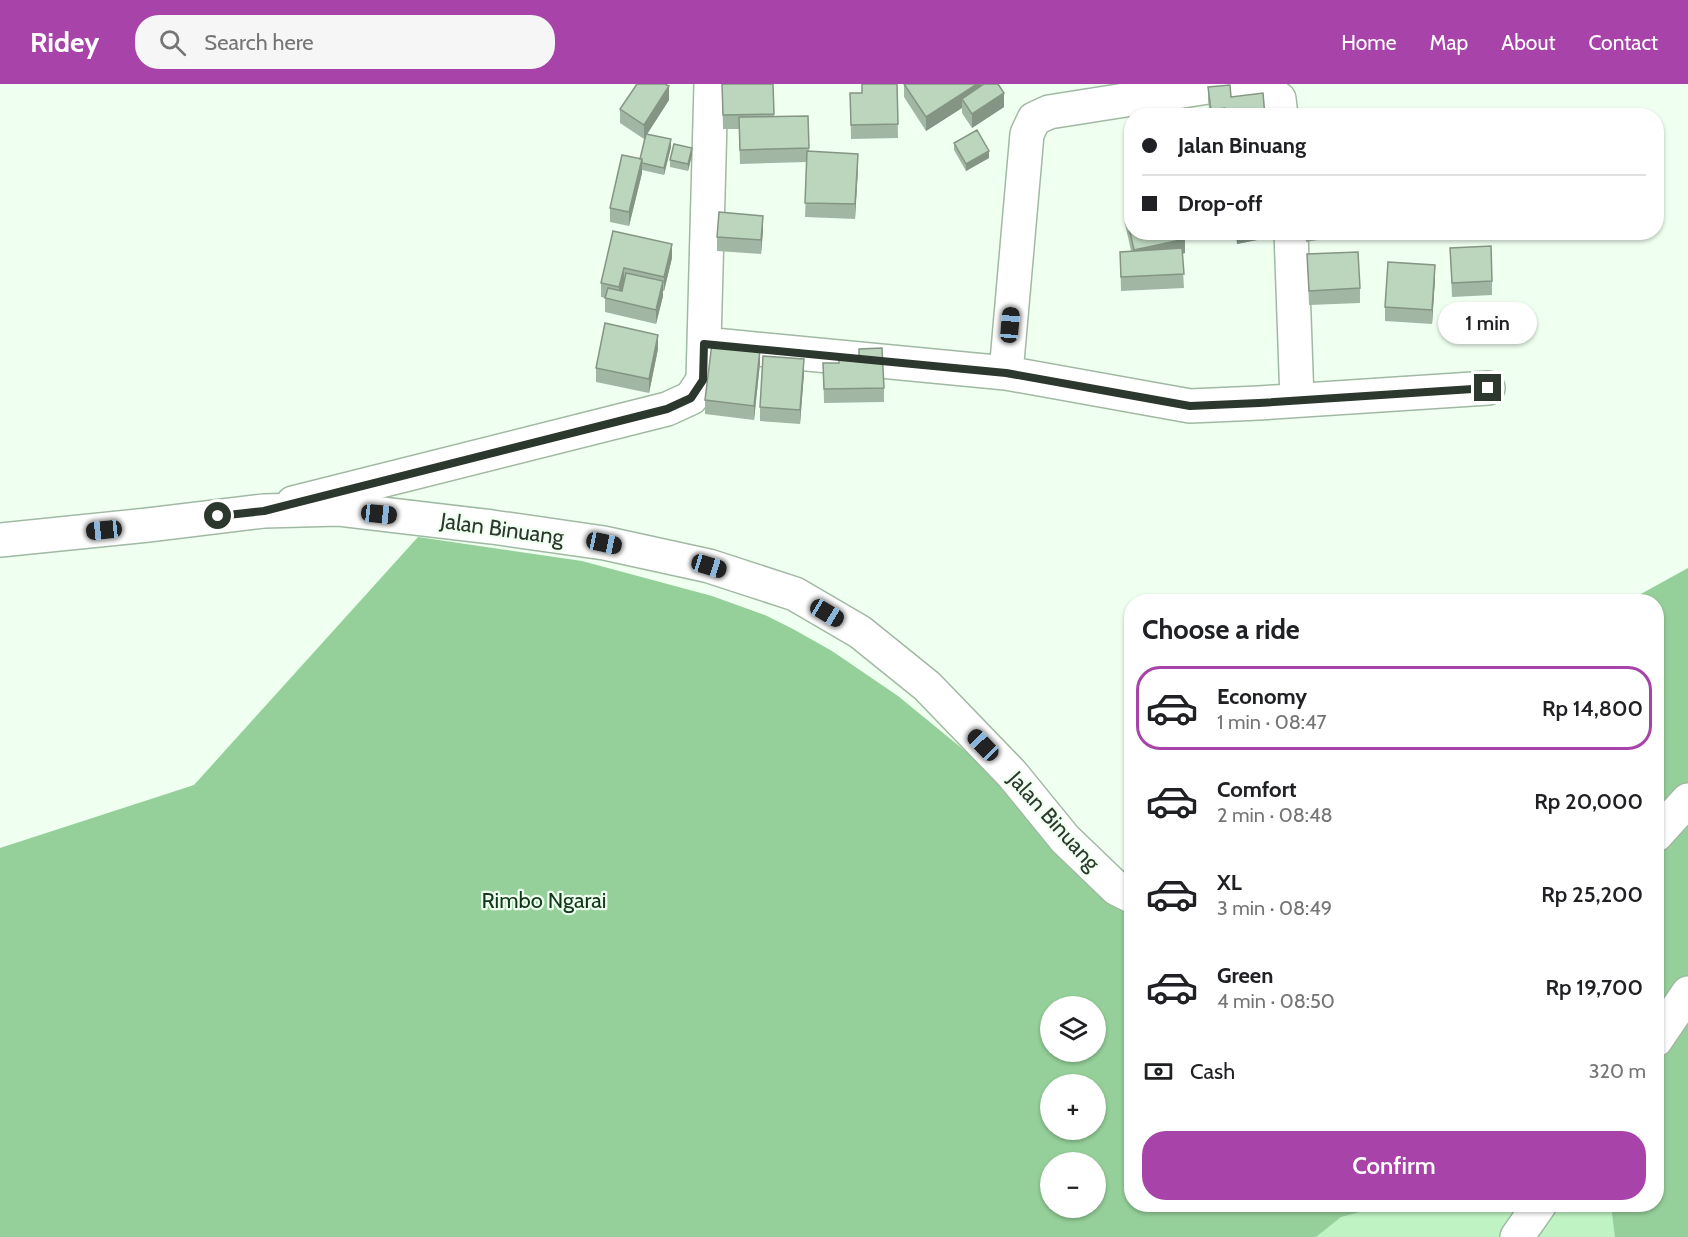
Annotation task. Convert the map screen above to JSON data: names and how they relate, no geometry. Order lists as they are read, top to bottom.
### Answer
{
  "streets": {
    "street": ["Jalan Binuang"]
  },
  "parks": ["Rimbo Ngarai"],
  "page": {
    "header": "Ridey",
    "search": "Search here",
    "nav": [
      "Home",
      "Map",
      "About",
      "Contact"
    ],
    "banner": ["Jalan Binuang", "Drop-off"],
    "bubble": "1 min",
    "heading": "Choose a ride",
    "list": [
      {
        "name": "Economy",
        "note": "1 min · 08:47",
        "value": "Rp 14,800"
      },
      {
        "name": "Comfort",
        "note": "2 min · 08:48",
        "value": "Rp 20,000"
      },
      {
        "name": "XL",
        "note": "3 min · 08:49",
        "value": "Rp 25,200"
      },
      {
        "name": "Green",
        "note": "4 min · 08:50",
        "value": "Rp 19,700"
      }
    ],
    "map_buttons": ["+", "−"],
    "pay": ["Cash", "320 m"],
    "buttons": "Confirm"
  }
}
